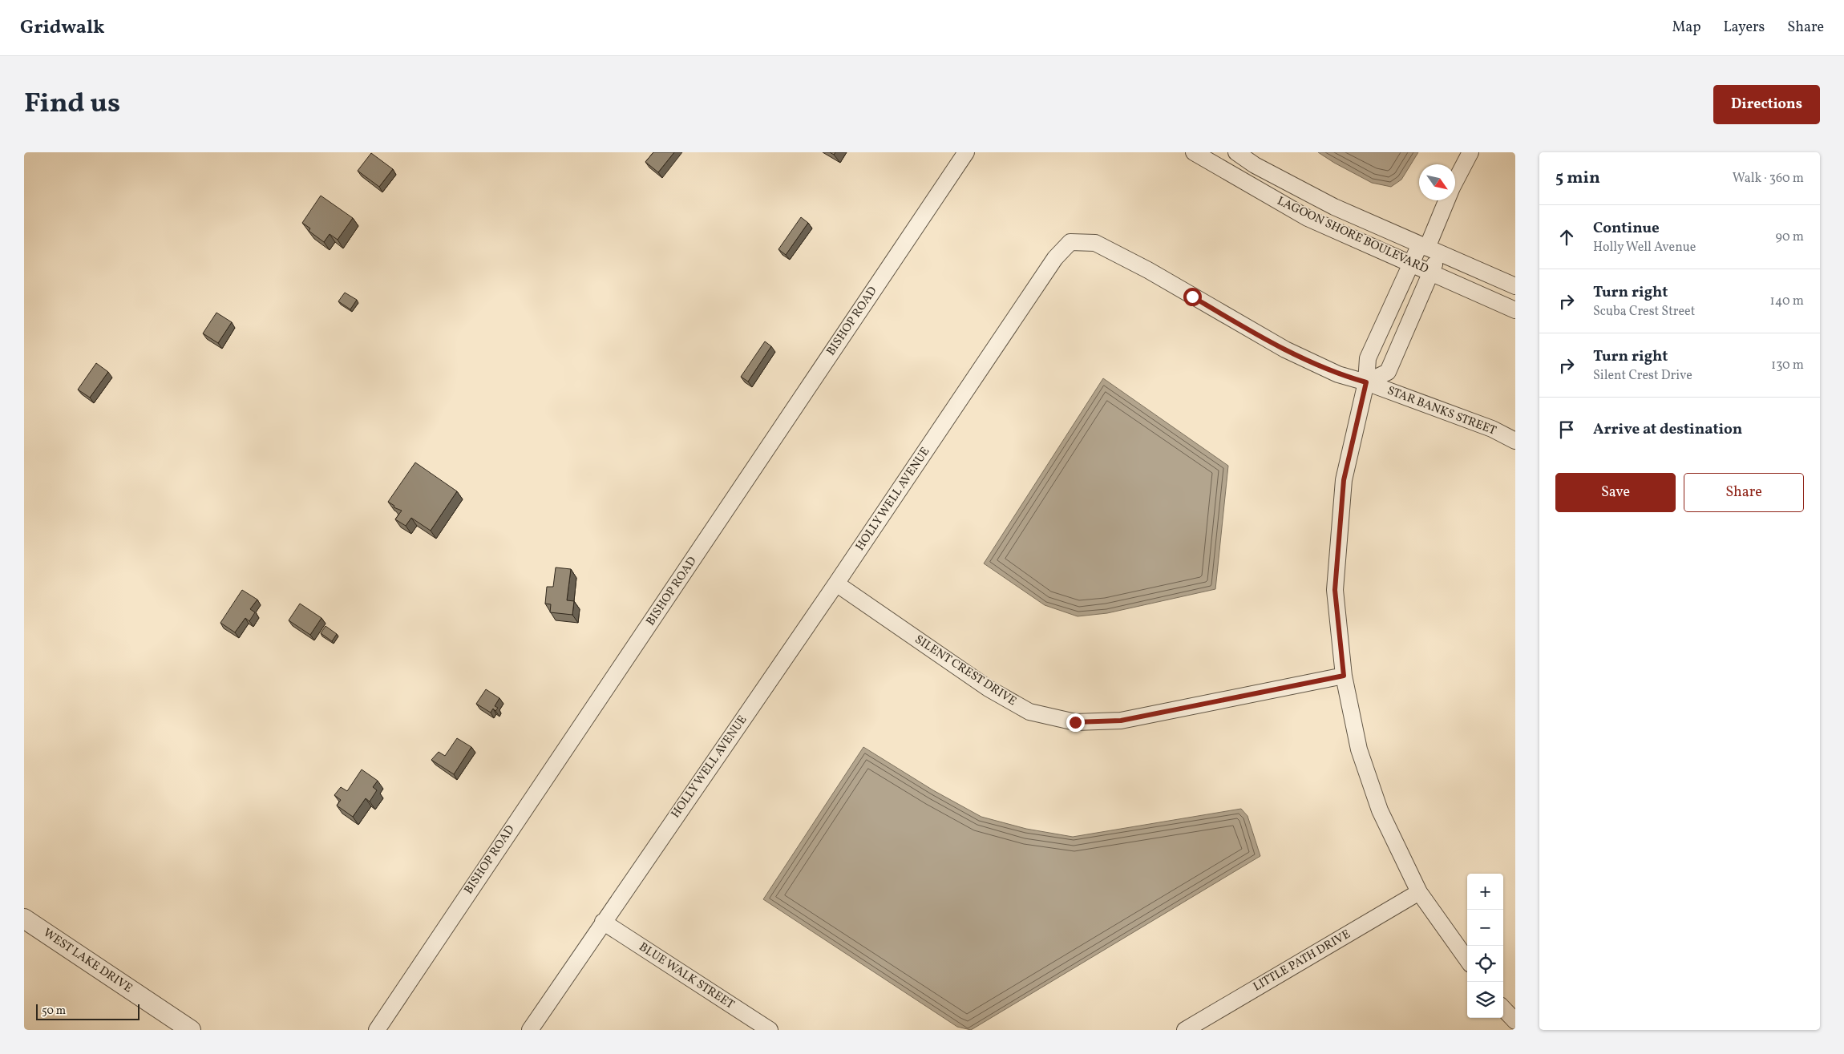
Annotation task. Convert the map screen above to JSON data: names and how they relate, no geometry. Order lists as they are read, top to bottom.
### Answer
{
  "streets": {
    "street": [
      "LAGOON SHORE BOULEVARD",
      "BISHOP ROAD",
      "STAR BANKS STREET",
      "HOLLY WELL AVENUE",
      "SILENT CREST DRIVE",
      "WEST LAKE DRIVE",
      "LITTLE PATH DRIVE",
      "BLUE WALK STREET"
    ]
  },
  "crossings": [
    ["STAR BANKS STREET", "HOLLY WELL AVENUE"],
    ["HOLLY WELL AVENUE", "SILENT CREST DRIVE"],
    ["HOLLY WELL AVENUE", "BLUE WALK STREET"]
  ],
  "scale_bar": "50 m",
  "north": "bottom right",
  "page": {
    "header": "Gridwalk",
    "nav": ["Map", "Layers", "Share"],
    "title": "Find us",
    "buttons": [
      "Directions",
      ["Save", "Share"]
    ],
    "heading": ["5 min", "Walk · 360 m"],
    "list": [
      ["Continue", "Holly Well Avenue", "90 m"],
      ["Turn right", "Scuba Crest Street", "140 m"],
      ["Turn right", "Silent Crest Drive", "130 m"],
      "Arrive at destination"
    ],
    "map_buttons": ["+", "−"],
    "scale": "50 m"
  }
}
